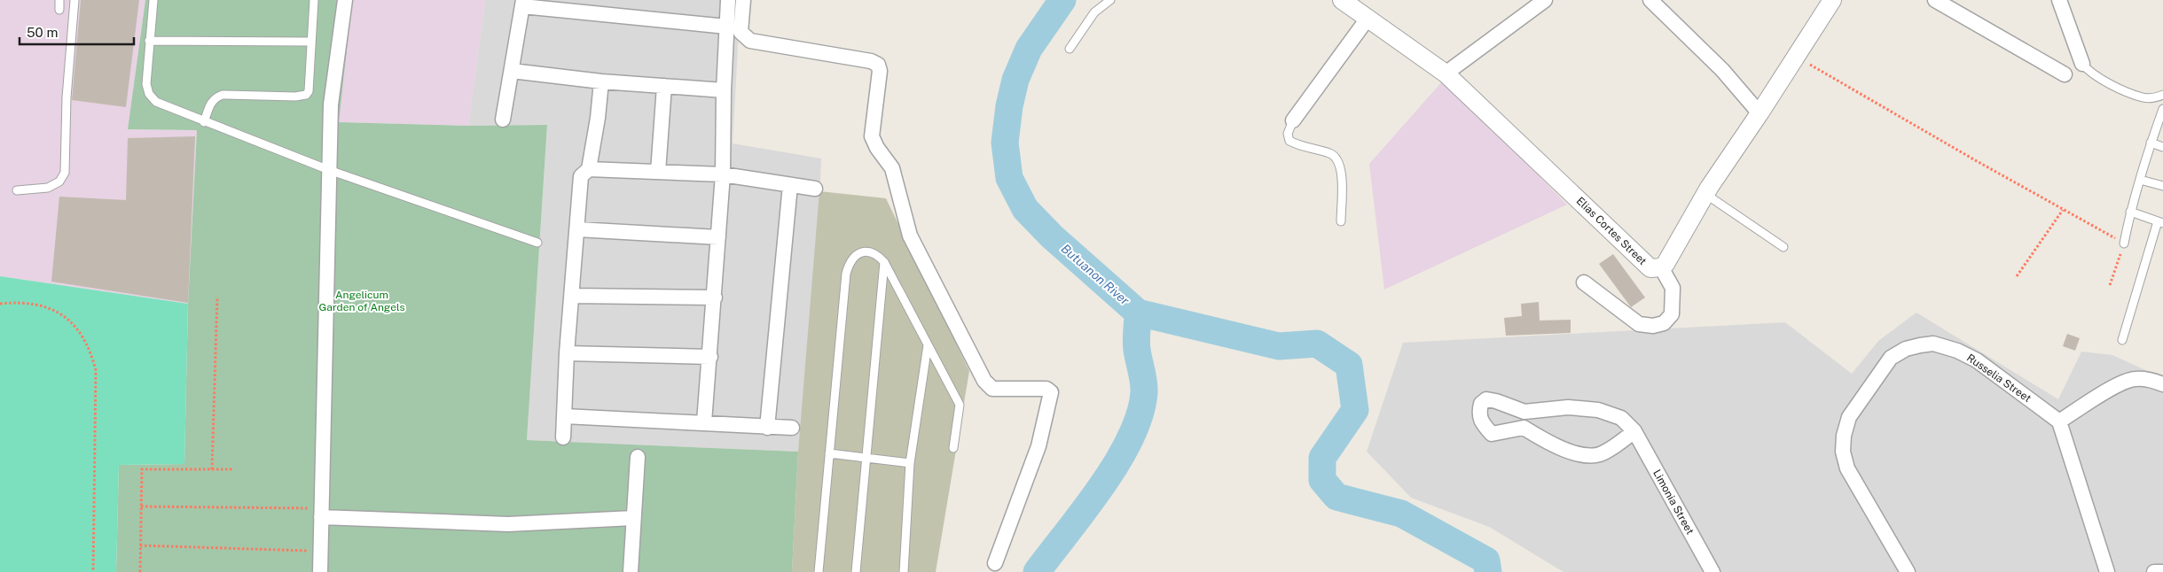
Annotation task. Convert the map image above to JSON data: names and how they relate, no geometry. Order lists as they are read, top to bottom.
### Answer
{
  "streets": {
    "street": ["Elias Cortes Street", "Russelia Street", "Limonia Street"]
  },
  "water": ["Butuanon River"],
  "parks": ["Angelicum Garden of Angels"],
  "scale_bar": "50 m"
}
